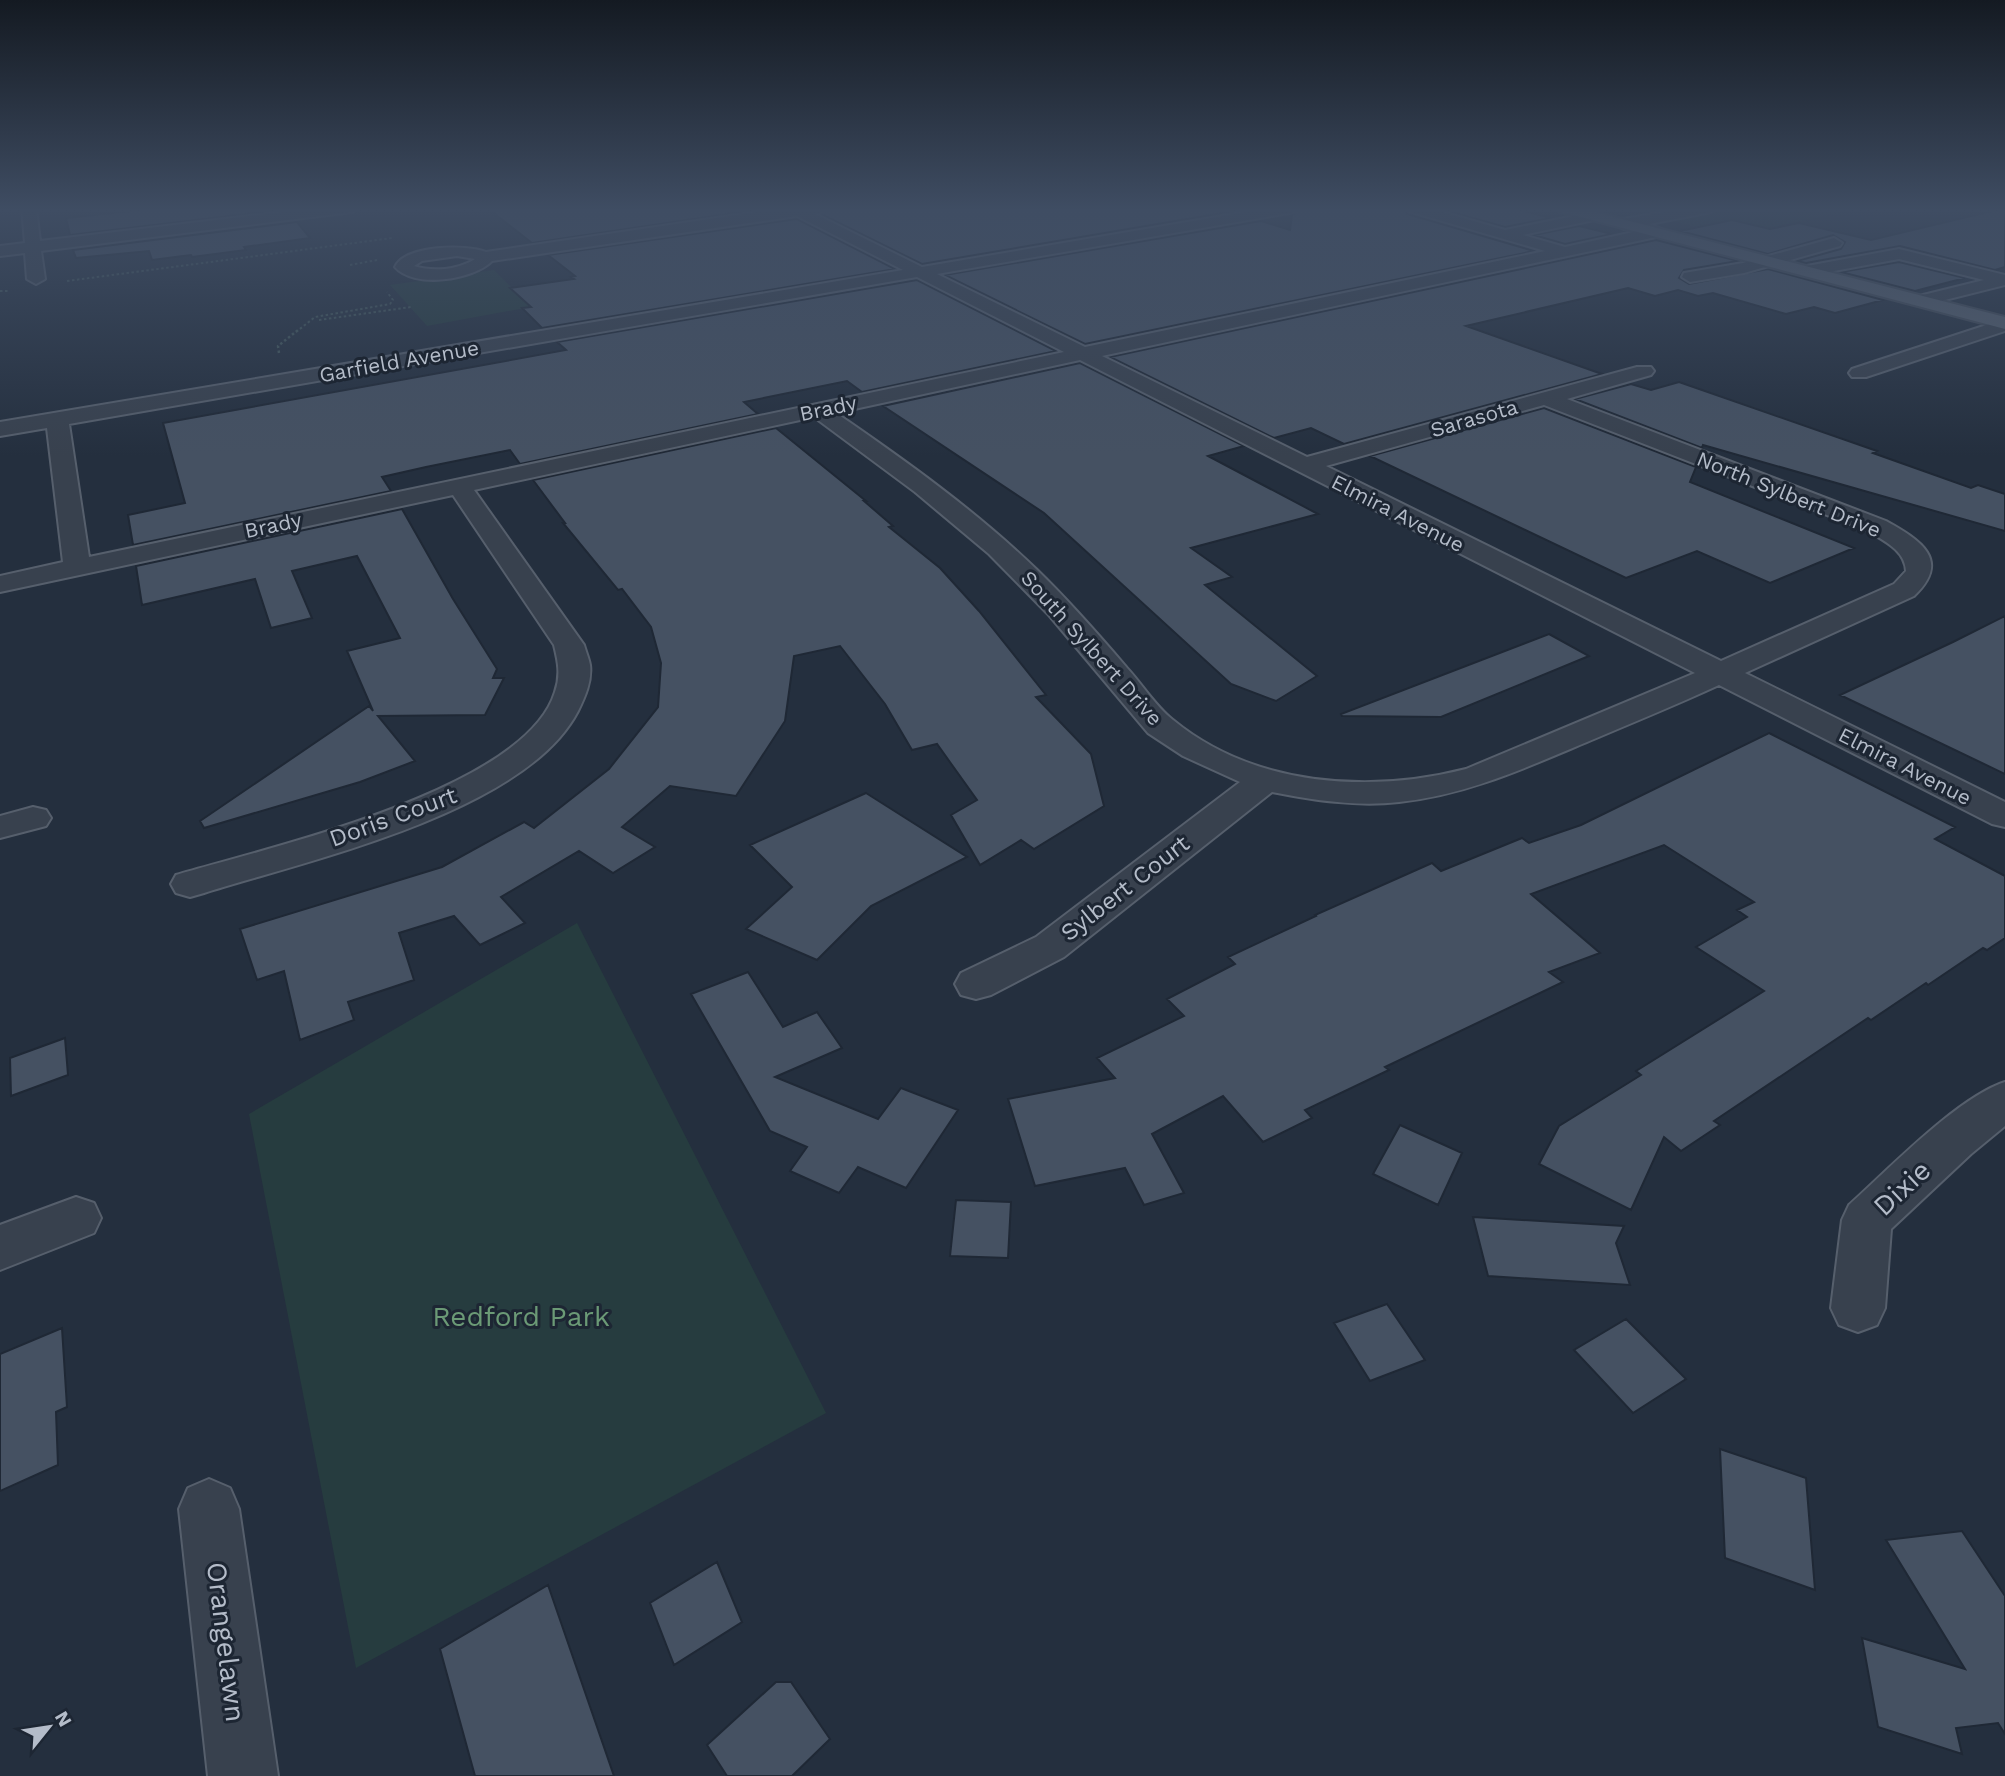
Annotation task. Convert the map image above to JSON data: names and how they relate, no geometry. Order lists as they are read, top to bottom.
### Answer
{
  "streets": {
    "street": [
      "Garfield Avenue",
      "Brady",
      "Sarasota",
      "North Sylbert Drive",
      "Elmira Avenue",
      "South Sylbert Drive",
      "Doris Court",
      "Sylbert Court",
      "Dixie",
      "Orangelawn"
    ]
  },
  "crossings": [
    ["Brady", "Elmira Avenue"],
    ["Brady", "South Sylbert Drive"],
    ["Brady", "Doris Court"],
    ["Sarasota", "North Sylbert Drive"],
    ["Sarasota", "Elmira Avenue"],
    ["North Sylbert Drive", "Elmira Avenue"],
    ["North Sylbert Drive", "South Sylbert Drive"],
    ["Elmira Avenue", "South Sylbert Drive"],
    ["South Sylbert Drive", "Sylbert Court"]
  ],
  "parks": ["Redford Park"],
  "north": "top right"
}
